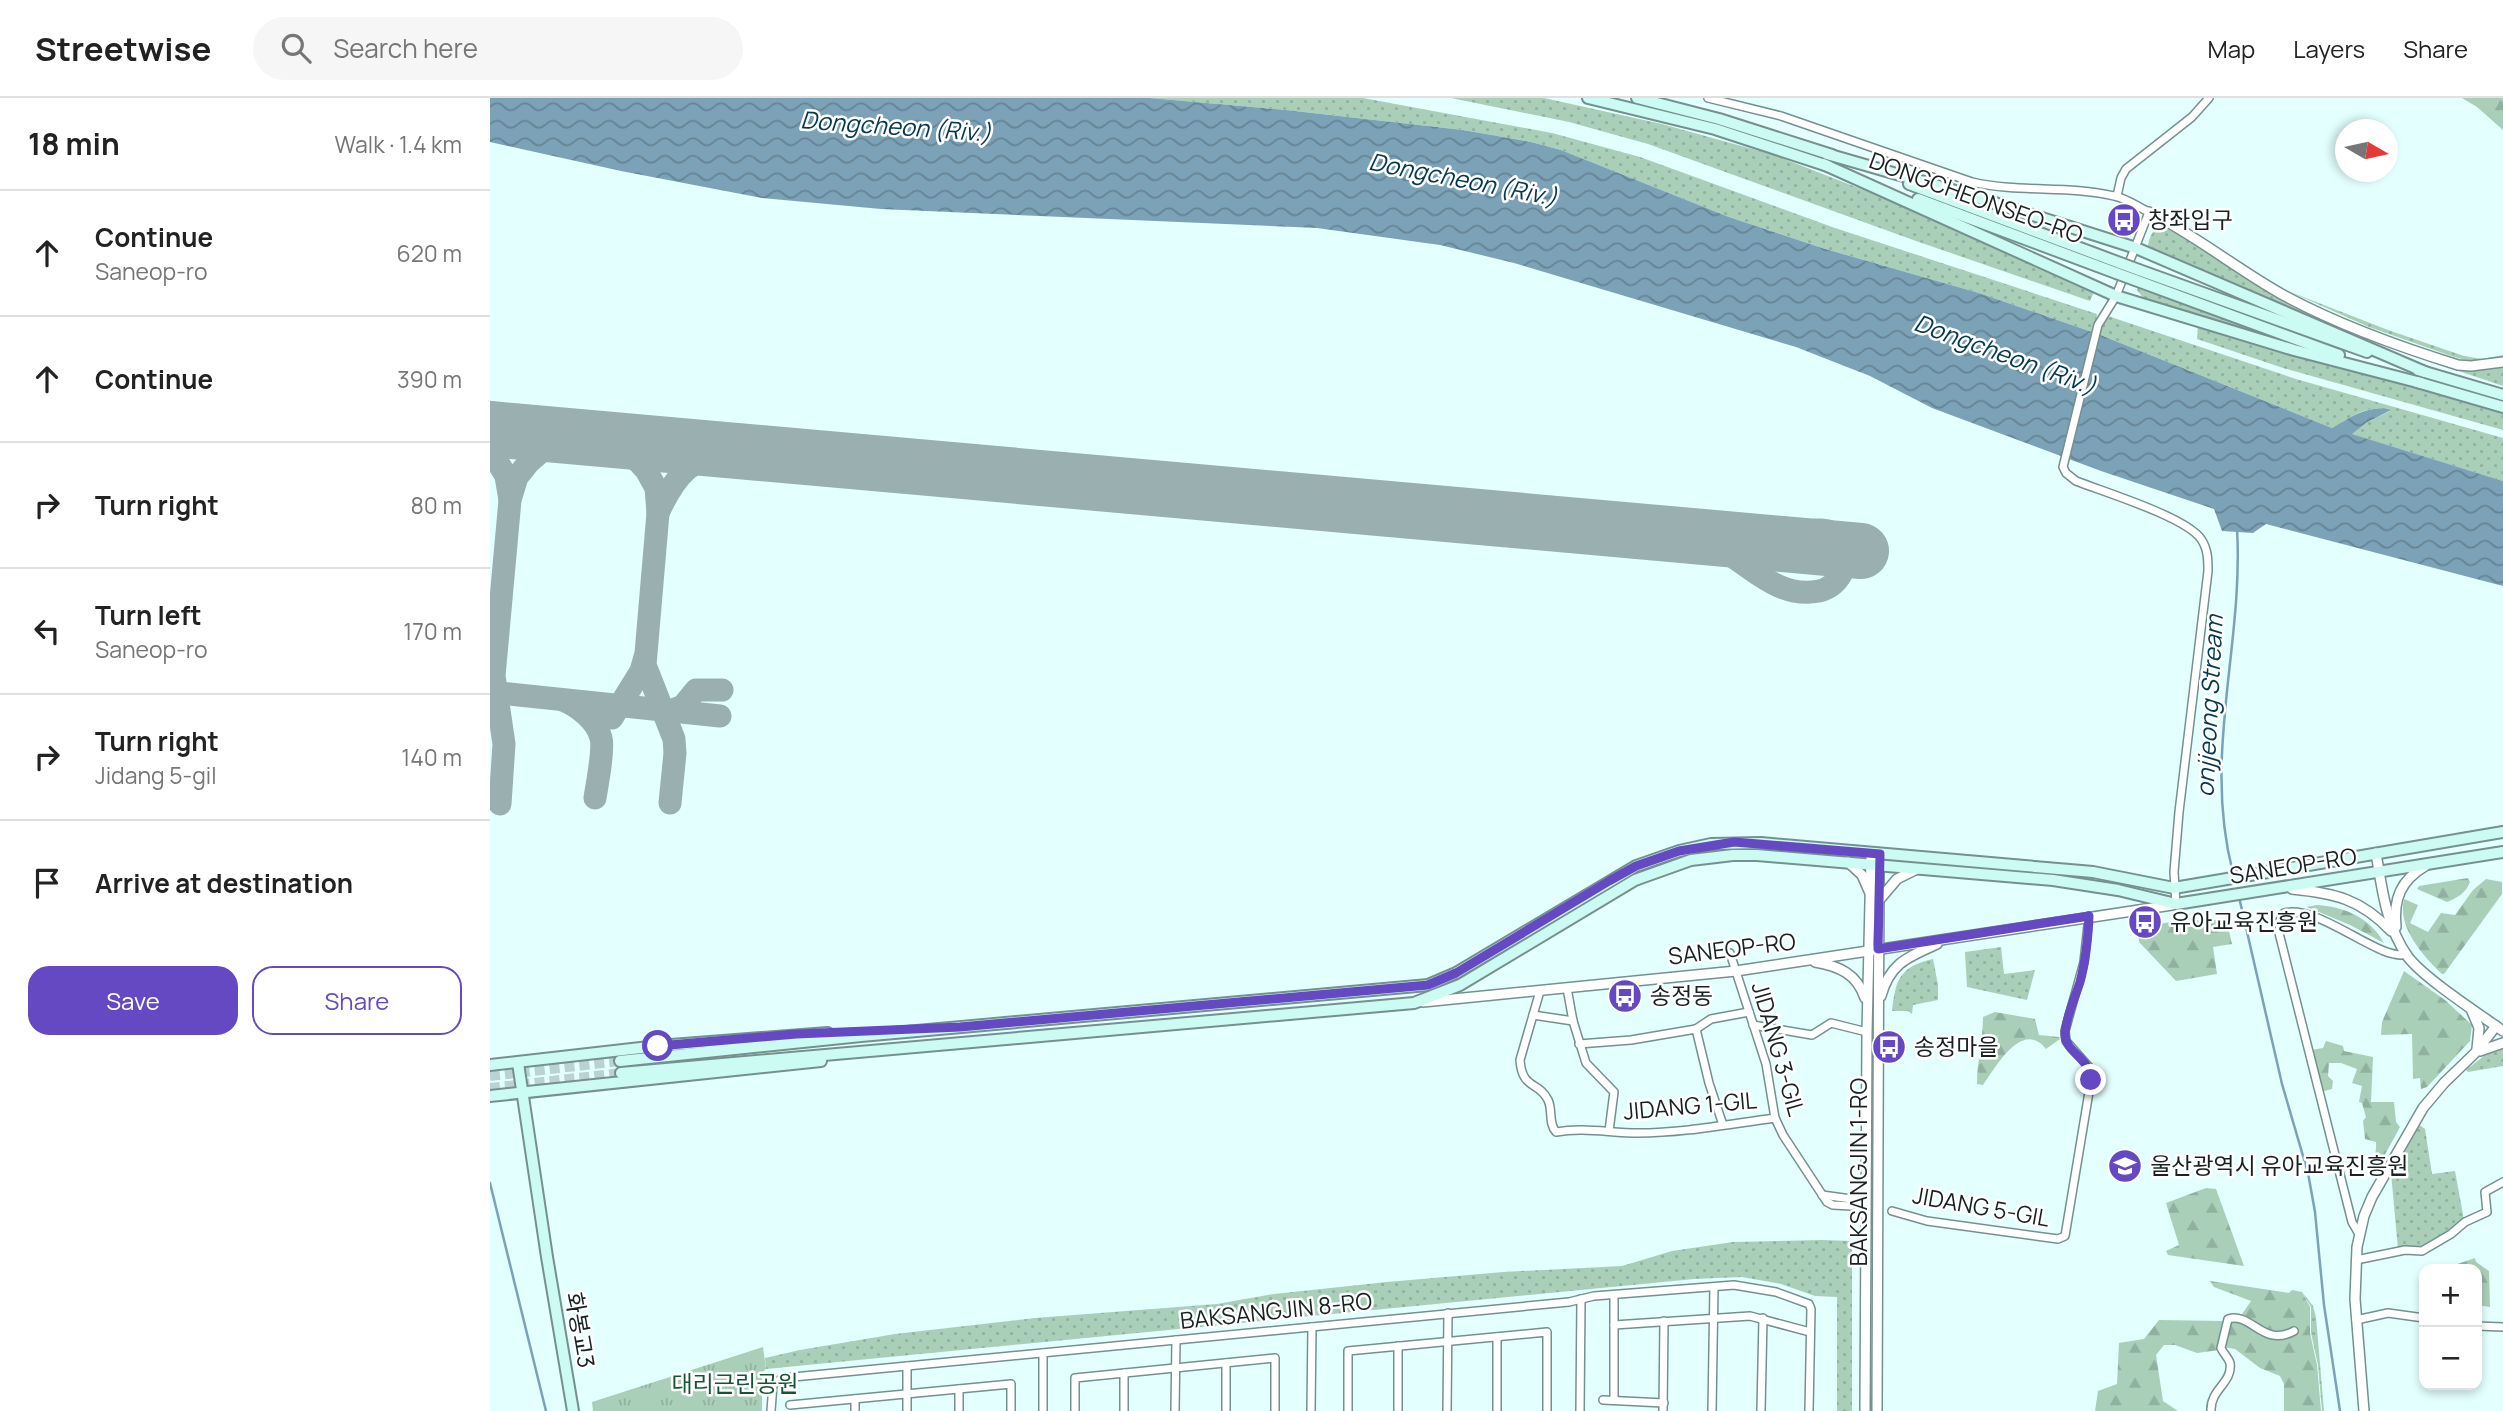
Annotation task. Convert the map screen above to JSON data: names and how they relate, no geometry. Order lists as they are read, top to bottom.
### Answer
{
  "streets": {
    "main road": ["DONGCHEONSEO-RO", "SANEOP-RO", "화봉교3"],
    "street": [
      "JIDANG 3-GIL",
      "JIDANG 1-GIL",
      "BAKSANGJIN 1-RO",
      "JIDANG 5-GIL",
      "BAKSANGJIN 8-RO"
    ]
  },
  "crossings": [
    ["SANEOP-RO", "JIDANG 3-GIL"],
    ["SANEOP-RO", "JIDANG 1-GIL"],
    ["SANEOP-RO", "BAKSANGJIN 1-RO"],
    ["SANEOP-RO", "JIDANG 5-GIL"],
    ["SANEOP-RO", "화봉교3"],
    ["JIDANG 3-GIL", "JIDANG 1-GIL"]
  ],
  "water": ["Dongcheon (Riv.)", "onjjeong Stream"],
  "parks": ["대리근린공원"],
  "places": {
    "bus stop": [
      "창좌입구",
      "유아교육진흥원",
      "송정동",
      "송정마을"
    ],
    "school or university": ["울산광역시 유아교육진흥원"]
  },
  "north": "right",
  "page": {
    "header": "Streetwise",
    "search": "Search here",
    "nav": ["Map", "Layers", "Share"],
    "heading": ["18 min", "Walk · 1.4 km"],
    "list": [
      ["Continue", "Saneop-ro", "620 m"],
      ["Continue", "390 m"],
      ["Turn right", "80 m"],
      ["Turn left", "Saneop-ro", "170 m"],
      ["Turn right", "Jidang 5-gil", "140 m"],
      "Arrive at destination"
    ],
    "buttons": ["Save", "Share"],
    "map_buttons": ["+", "−"]
  }
}
